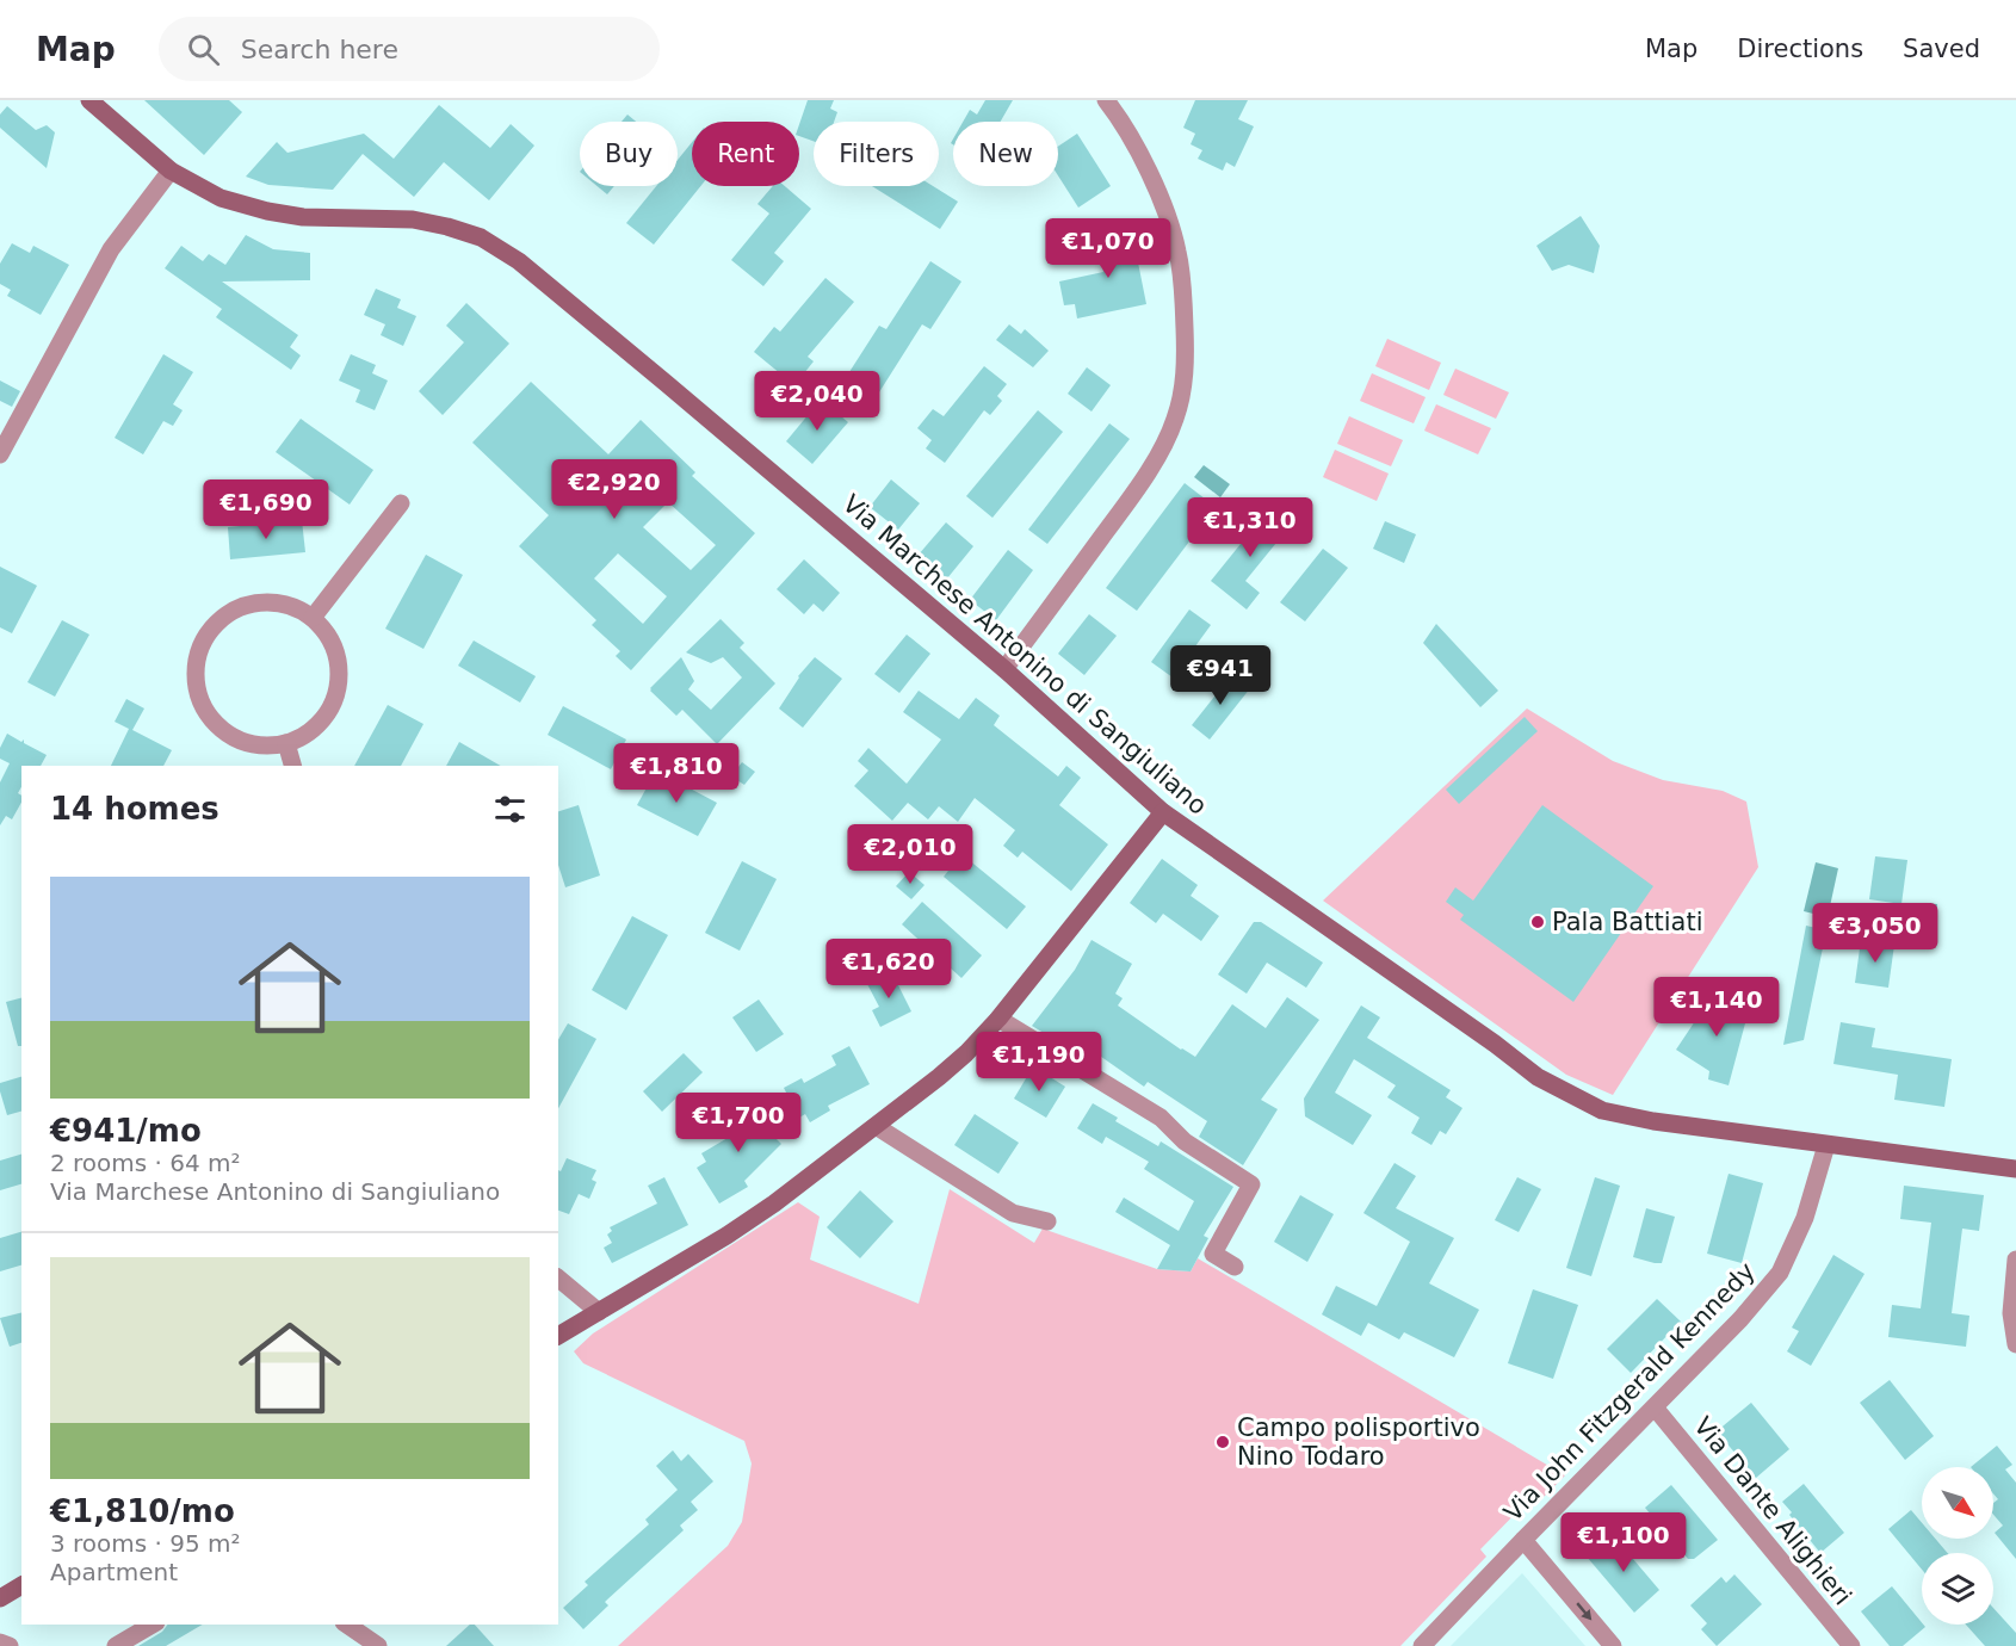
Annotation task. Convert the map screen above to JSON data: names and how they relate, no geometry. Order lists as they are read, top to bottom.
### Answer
{
  "streets": {
    "main road": ["Via Marchese Antonino di Sangiuliano"],
    "street": ["Via John Fitzgerald Kennedy", "Via Dante Alighieri"]
  },
  "crossings": [
    ["Via Marchese Antonino di Sangiuliano", "Via John Fitzgerald Kennedy"],
    ["Via John Fitzgerald Kennedy", "Via Dante Alighieri"]
  ],
  "places": ["Pala Battiati", "Campo polisportivo Nino Todaro"],
  "north": "bottom right",
  "page": {
    "header": "Map",
    "search": "Search here",
    "nav": ["Map", "Directions", "Saved"],
    "chip": [
      "Buy",
      "Rent",
      "Filters",
      "New"
    ],
    "price": [
      "€1,070",
      "€2,040",
      "€2,920",
      "€1,690",
      "€1,310",
      "€941",
      "€1,810",
      "€2,010",
      "€3,050",
      "€1,620",
      "€1,140",
      "€1,190",
      "€1,700",
      "€1,100"
    ],
    "heading": "14 homes",
    "list": [
      {
        "name": "€941/mo",
        "note": "2 rooms · 64 m² · Via Marchese Antonino di Sangiuliano"
      },
      {
        "name": "€1,810/mo",
        "note": "3 rooms · 95 m² · Apartment"
      }
    ]
  }
}
